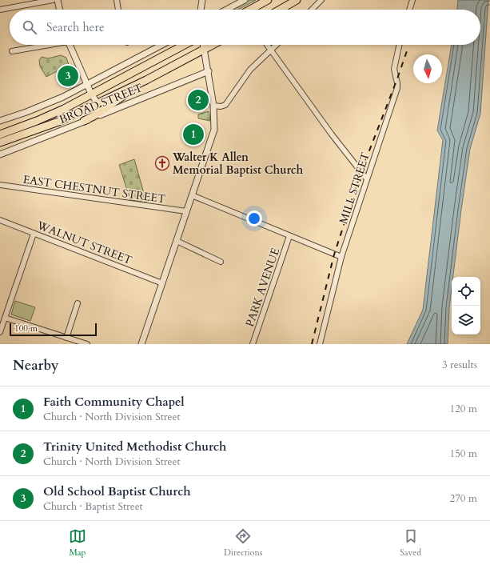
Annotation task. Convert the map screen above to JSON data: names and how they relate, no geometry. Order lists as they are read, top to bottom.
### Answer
{
  "streets": {
    "street": [
      "BROAD STREET",
      "MILL STREET",
      "EAST CHESTNUT STREET",
      "WALNUT STREET",
      "PARK AVENUE"
    ]
  },
  "places": {
    "church": ["Walter K Allen Memorial Baptist Church"]
  },
  "scale_bar": "100 m",
  "north": "bottom",
  "page": {
    "search": "Search here",
    "pins": ["3", "2", "1"],
    "scale": "100 m",
    "heading": ["Nearby", "3 results"],
    "list": [
      {
        "mark": "1",
        "name": "Faith Community Chapel",
        "note": "Church · North Division Street",
        "value": "120 m"
      },
      {
        "mark": "2",
        "name": "Trinity United Methodist Church",
        "note": "Church · North Division Street",
        "value": "150 m"
      },
      {
        "mark": "3",
        "name": "Old School Baptist Church",
        "note": "Church · Baptist Street",
        "value": "270 m"
      }
    ],
    "nav": ["Map", "Directions", "Saved"]
  }
}
